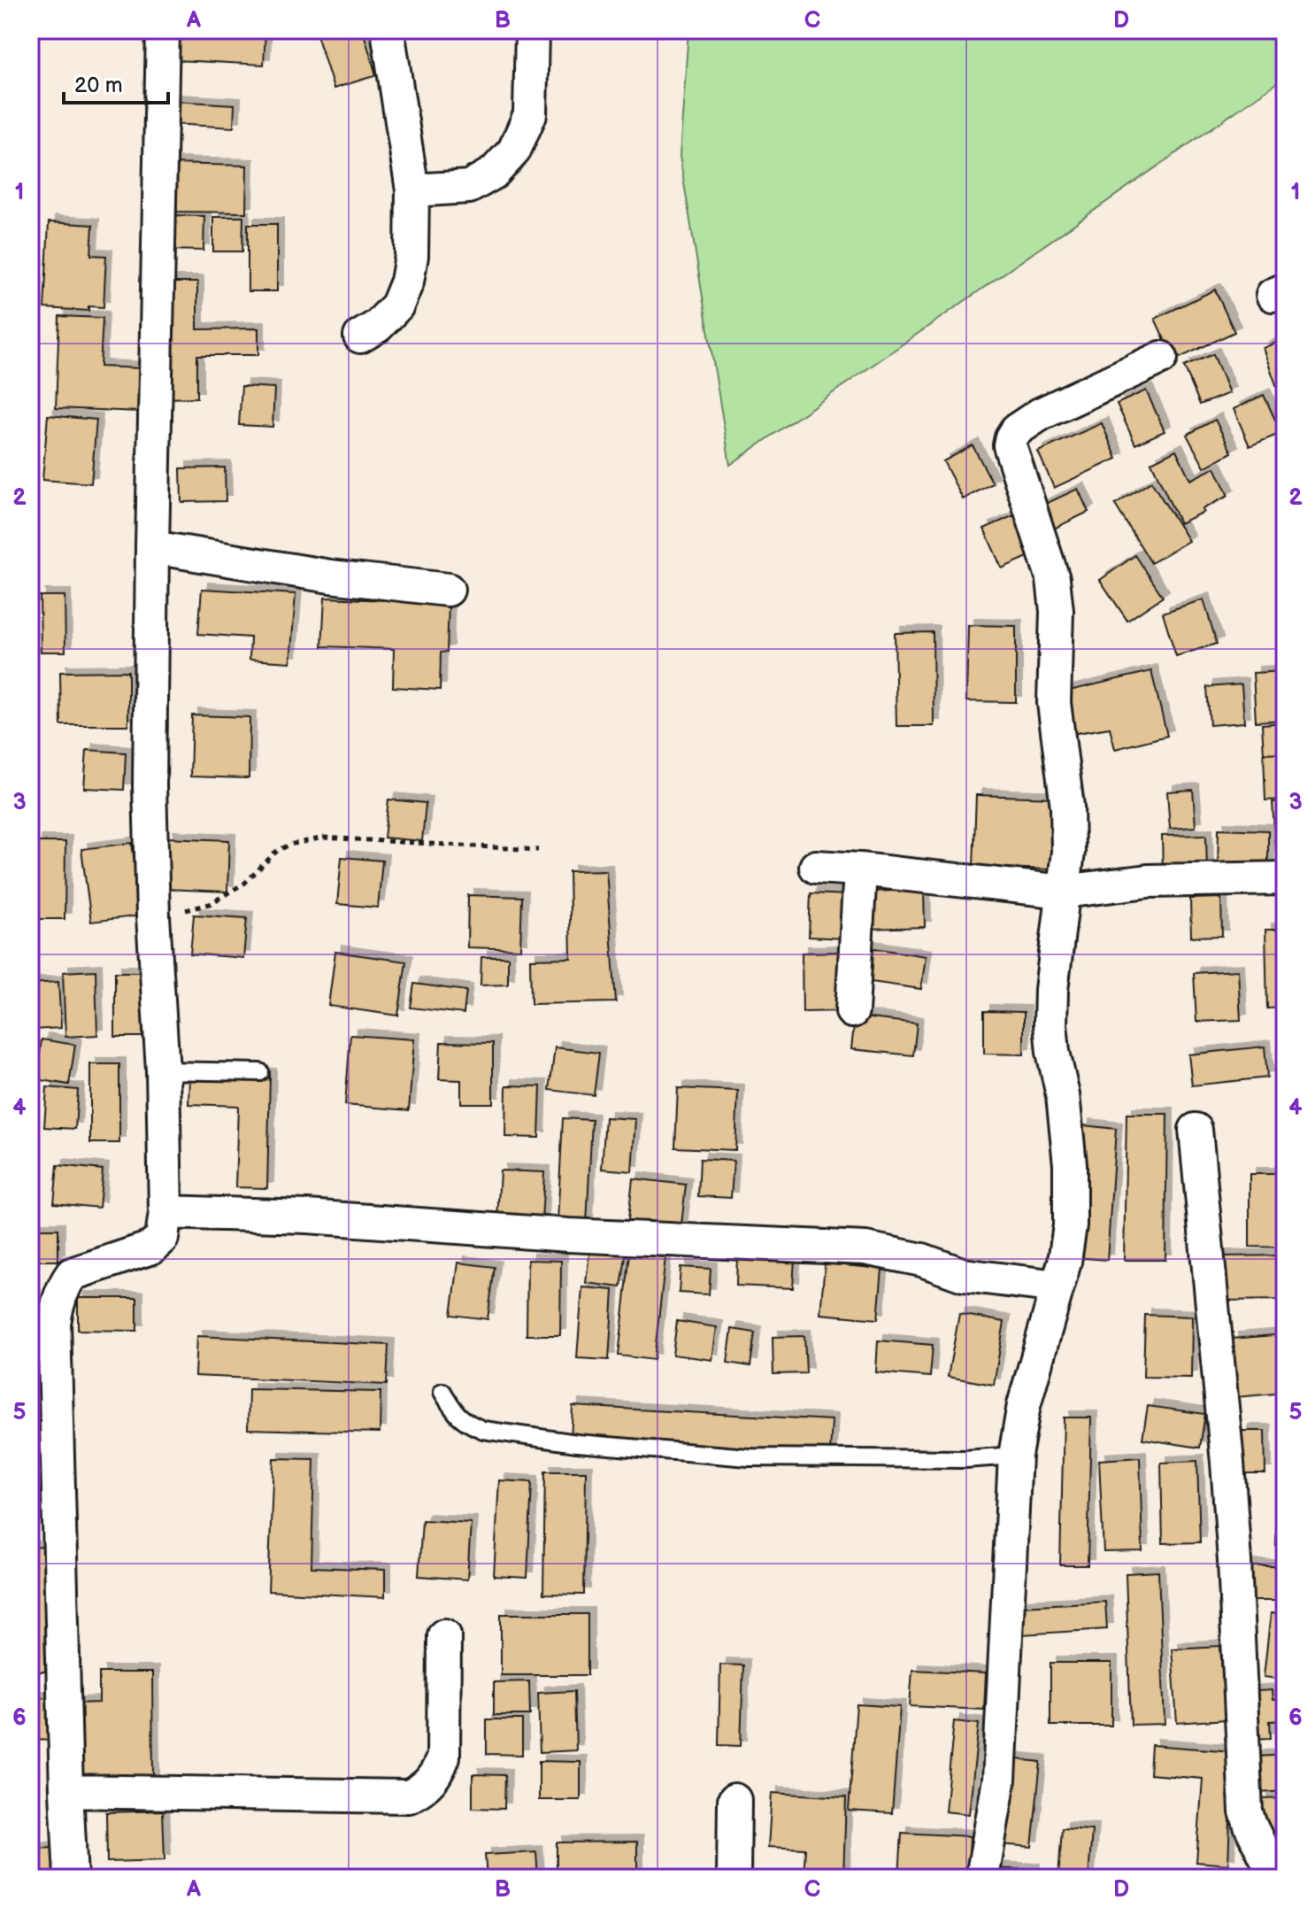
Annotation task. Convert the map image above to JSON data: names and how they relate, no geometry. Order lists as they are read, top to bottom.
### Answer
{
  "scale_bar": "20 m",
  "grid": {
    "columns": [
      "A",
      "B",
      "C",
      "D"
    ],
    "rows": [
      "1",
      "2",
      "3",
      "4",
      "5",
      "6"
    ]
  }
}
